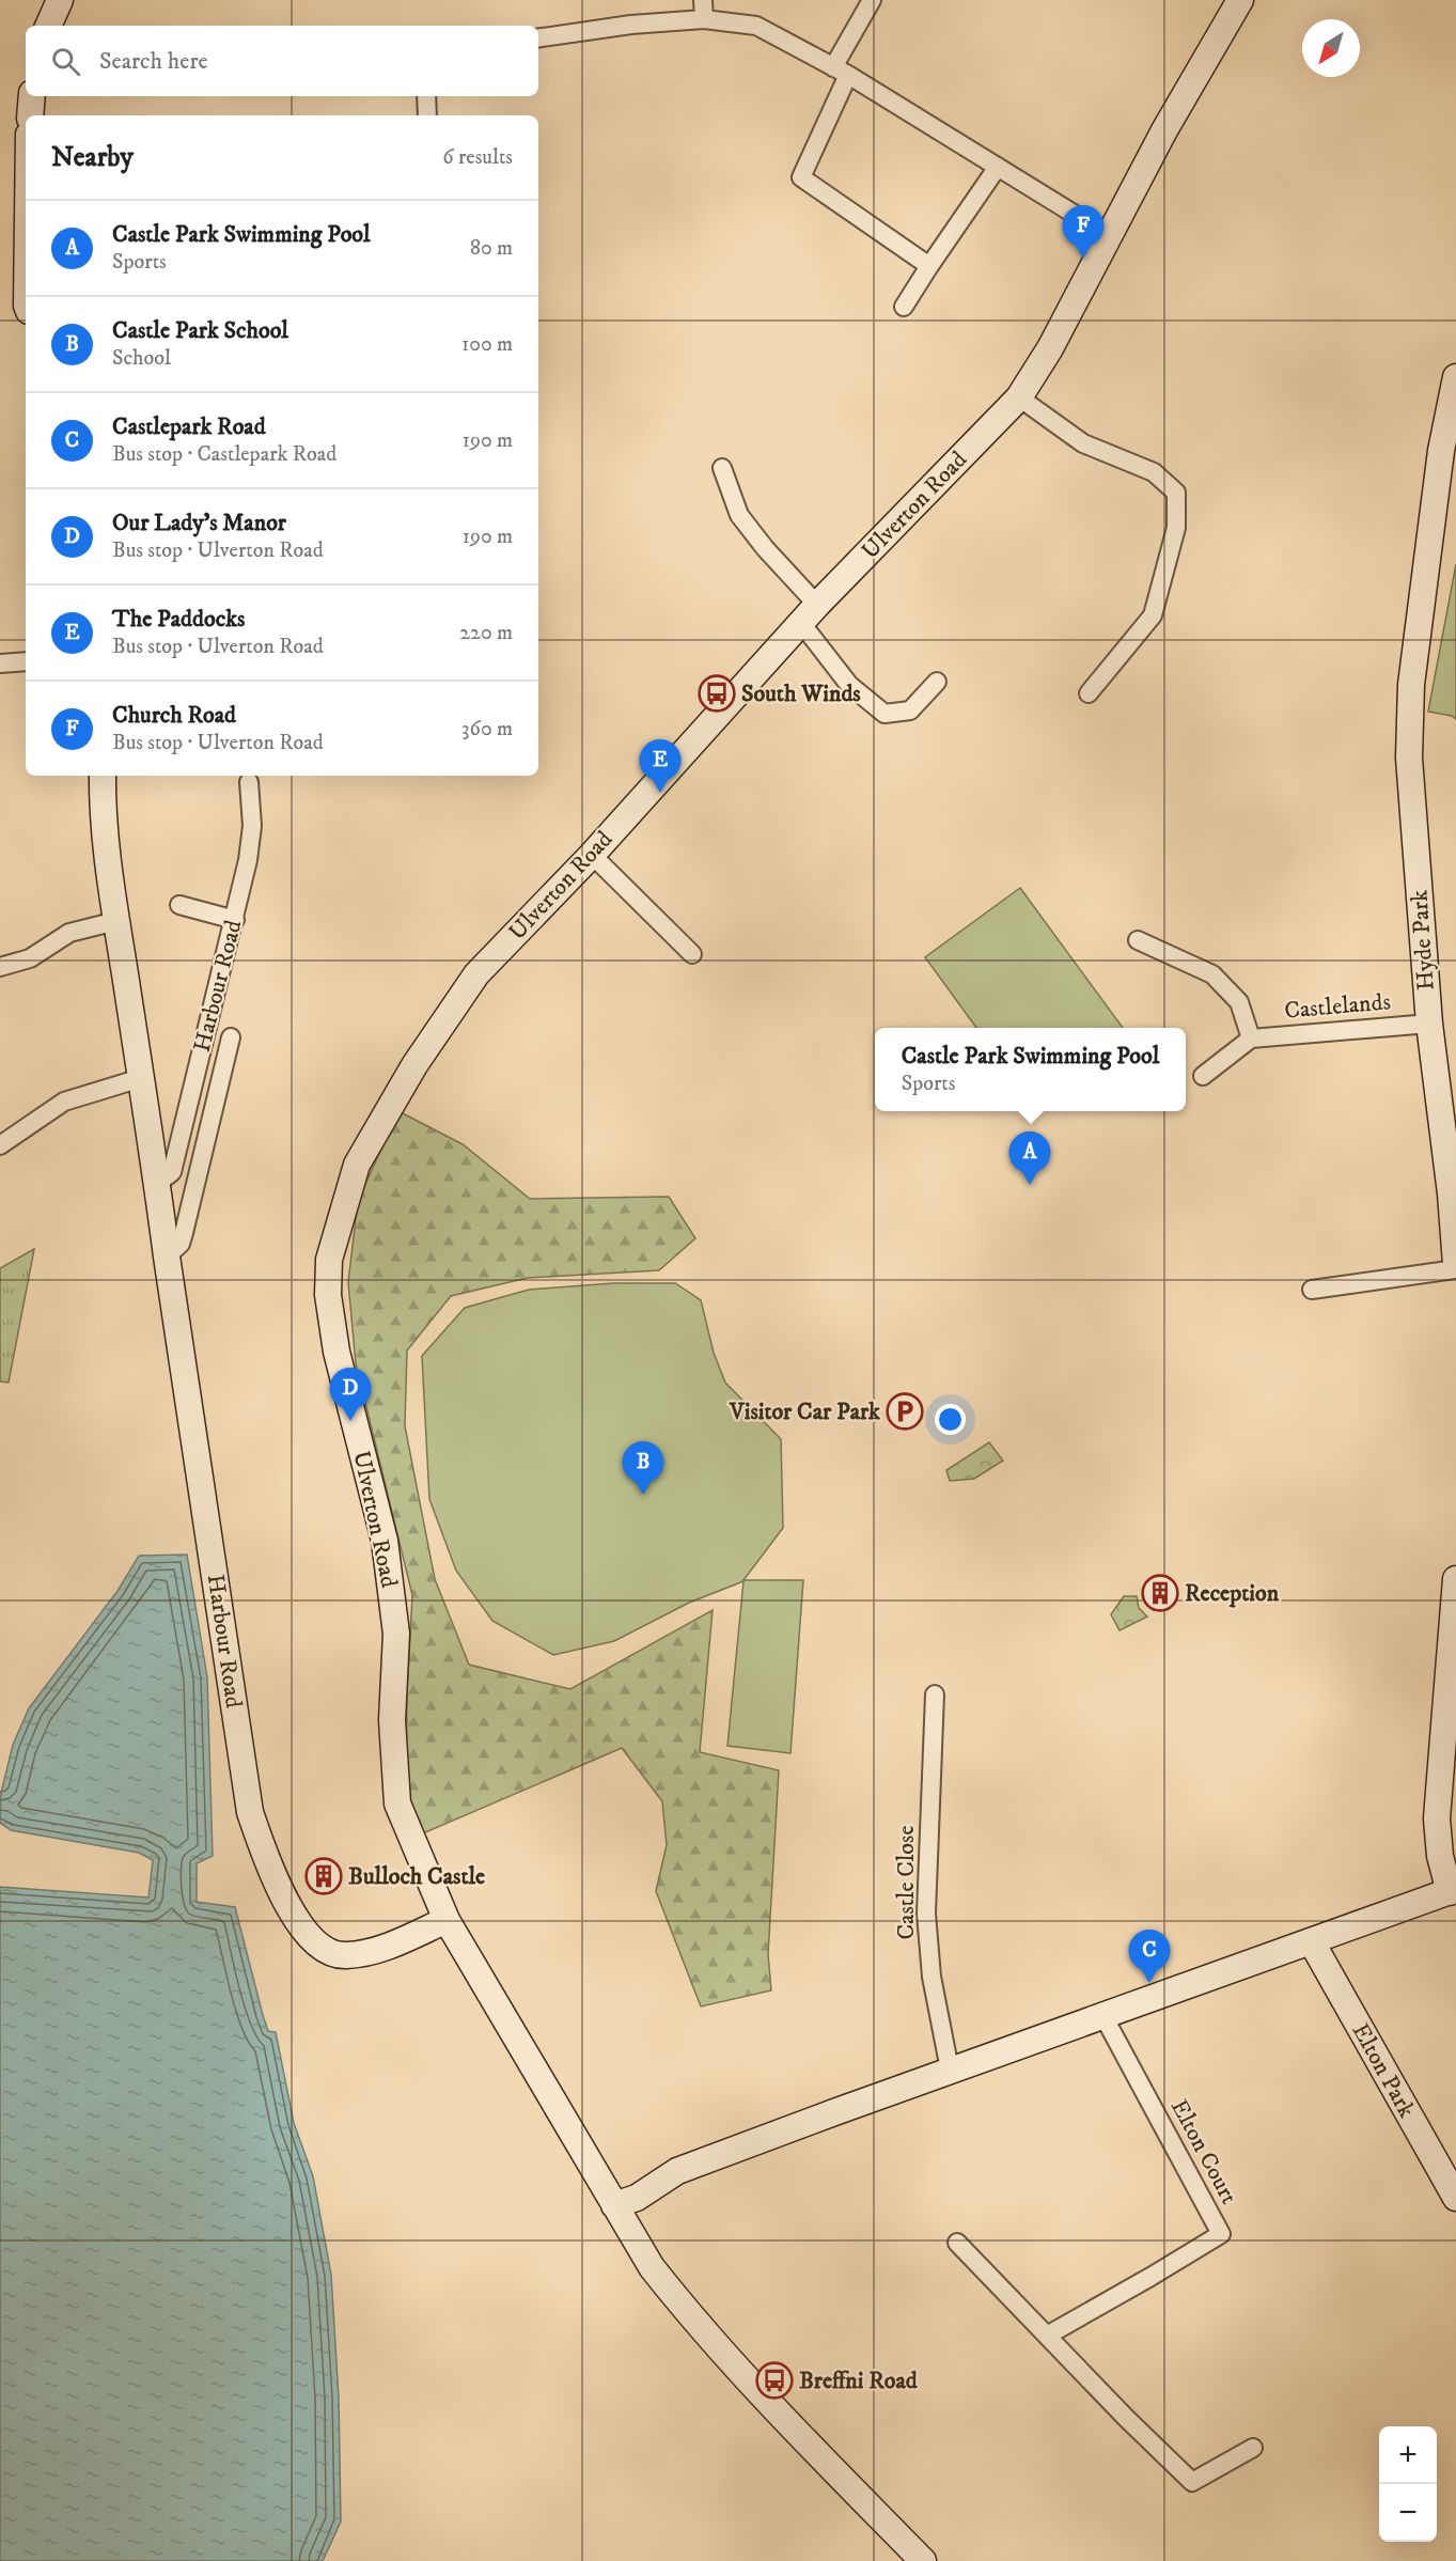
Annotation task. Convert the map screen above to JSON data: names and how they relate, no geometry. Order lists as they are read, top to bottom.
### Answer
{
  "streets": {
    "street": [
      "Ulverton Road",
      "Hyde Park",
      "Harbour Road",
      "Castlelands",
      "Castle Close",
      "Elton Park",
      "Elton Court"
    ]
  },
  "crossings": [
    ["Ulverton Road", "Harbour Road"],
    ["Hyde Park", "Castlelands"]
  ],
  "places": {
    "bus stop": ["South Winds", "Breffni Road"],
    "parking": ["Visitor Car Park"],
    "building": ["Reception", "Bulloch Castle"]
  },
  "north": "bottom left",
  "page": {
    "search": "Search here",
    "heading": ["Nearby", "6 results"],
    "list": [
      {
        "mark": "A",
        "name": "Castle Park Swimming Pool",
        "note": "Sports",
        "value": "80 m"
      },
      {
        "mark": "B",
        "name": "Castle Park School",
        "note": "School",
        "value": "100 m"
      },
      {
        "mark": "C",
        "name": "Castlepark Road",
        "note": "Bus stop · Castlepark Road",
        "value": "190 m"
      },
      {
        "mark": "D",
        "name": "Our Lady's Manor",
        "note": "Bus stop · Ulverton Road",
        "value": "190 m"
      },
      {
        "mark": "E",
        "name": "The Paddocks",
        "note": "Bus stop · Ulverton Road",
        "value": "220 m"
      },
      {
        "mark": "F",
        "name": "Church Road",
        "note": "Bus stop · Ulverton Road",
        "value": "360 m"
      }
    ],
    "pins": [
      "F",
      "E",
      "A",
      "D",
      "B",
      "C"
    ],
    "popup": ["Castle Park Swimming Pool", "Sports"],
    "map_buttons": ["+", "−"]
  }
}
